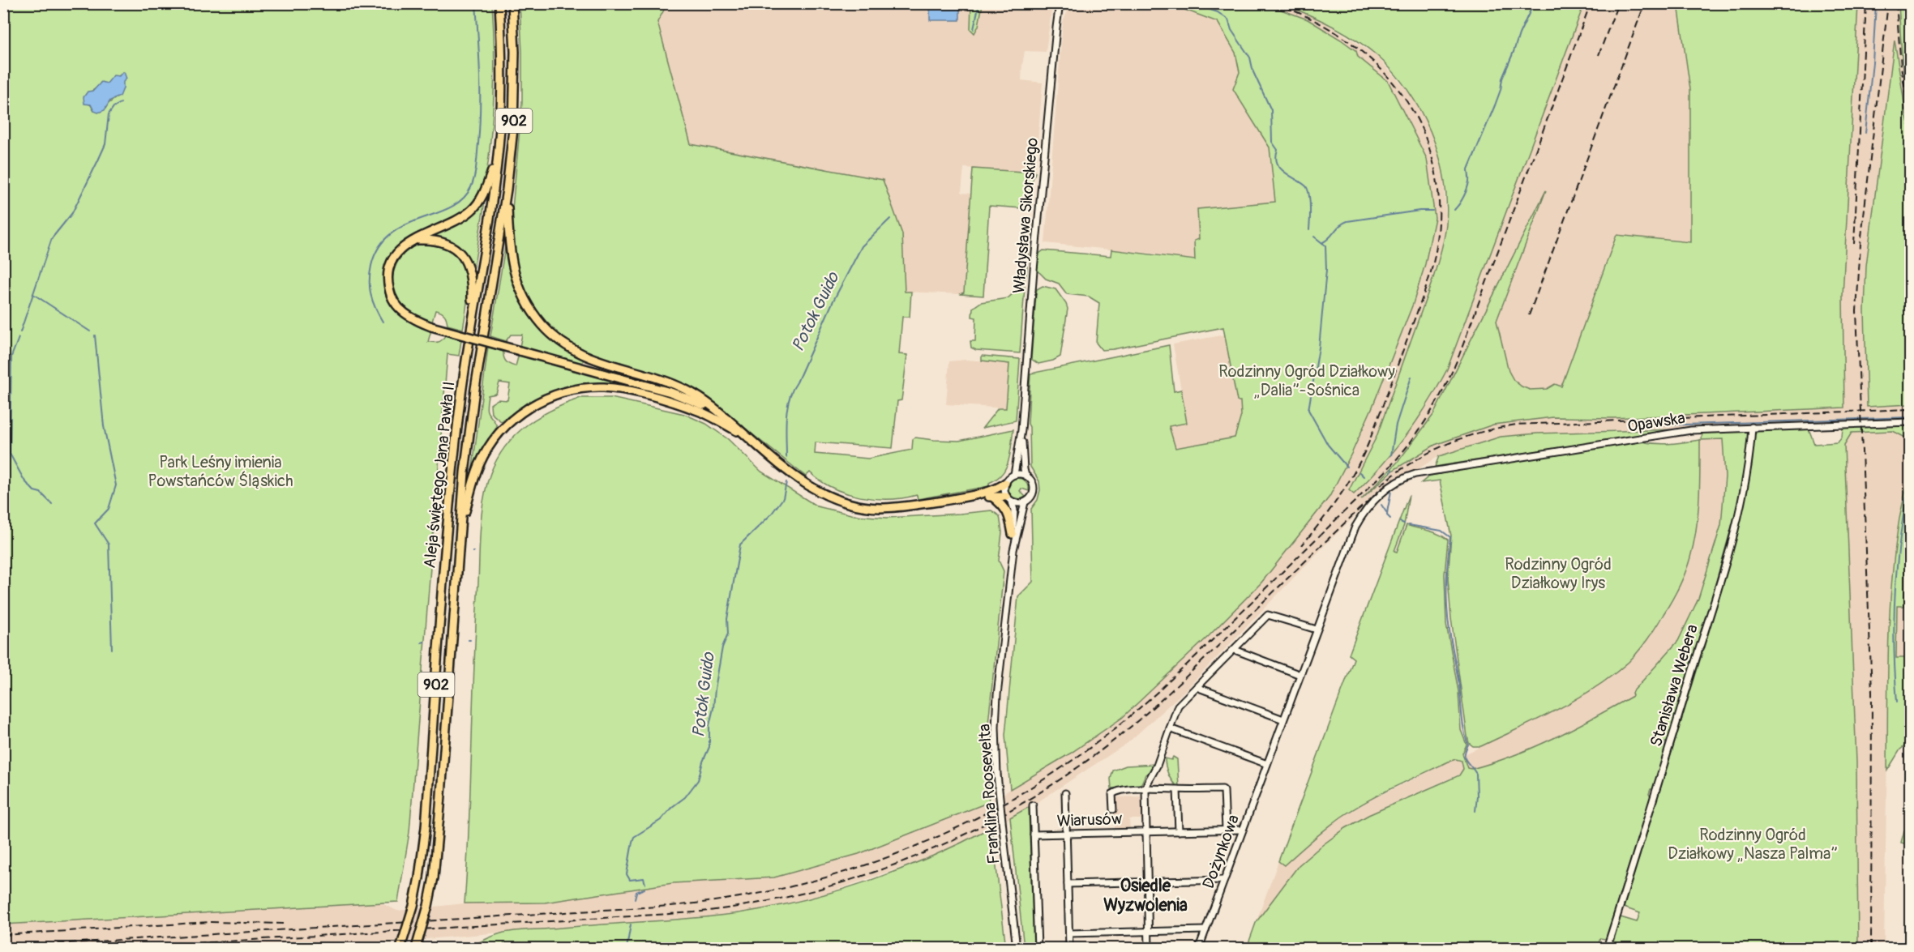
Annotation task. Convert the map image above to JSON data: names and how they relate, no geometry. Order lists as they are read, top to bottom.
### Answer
{
  "streets": {
    "main road": ["902", "Aleja świętego Jana Pawła II"],
    "street": [
      "Władysława Sikorskiego",
      "Opawska",
      "Stanisława Webera",
      "Franklina Roosevelta",
      "Wiarusów",
      "Dożynkowa"
    ]
  },
  "crossings": [
    ["Władysława Sikorskiego", "Franklina Roosevelta"],
    ["Opawska", "Stanisława Webera"],
    ["Opawska", "Dożynkowa"],
    ["Wiarusów", "Dożynkowa"]
  ],
  "districts": ["Osiedle Wyzwolenia"],
  "water": ["Potok Guido"],
  "parks": [
    "Rodzinny Ogród Działkowy „Dalia”-Sośnica",
    "Park Leśny imienia Powstańców Śląskich",
    "Rodzinny Ogród Działkowy Irys",
    "Rodzinny Ogród Działkowy „Nasza Palma”"
  ]
}
